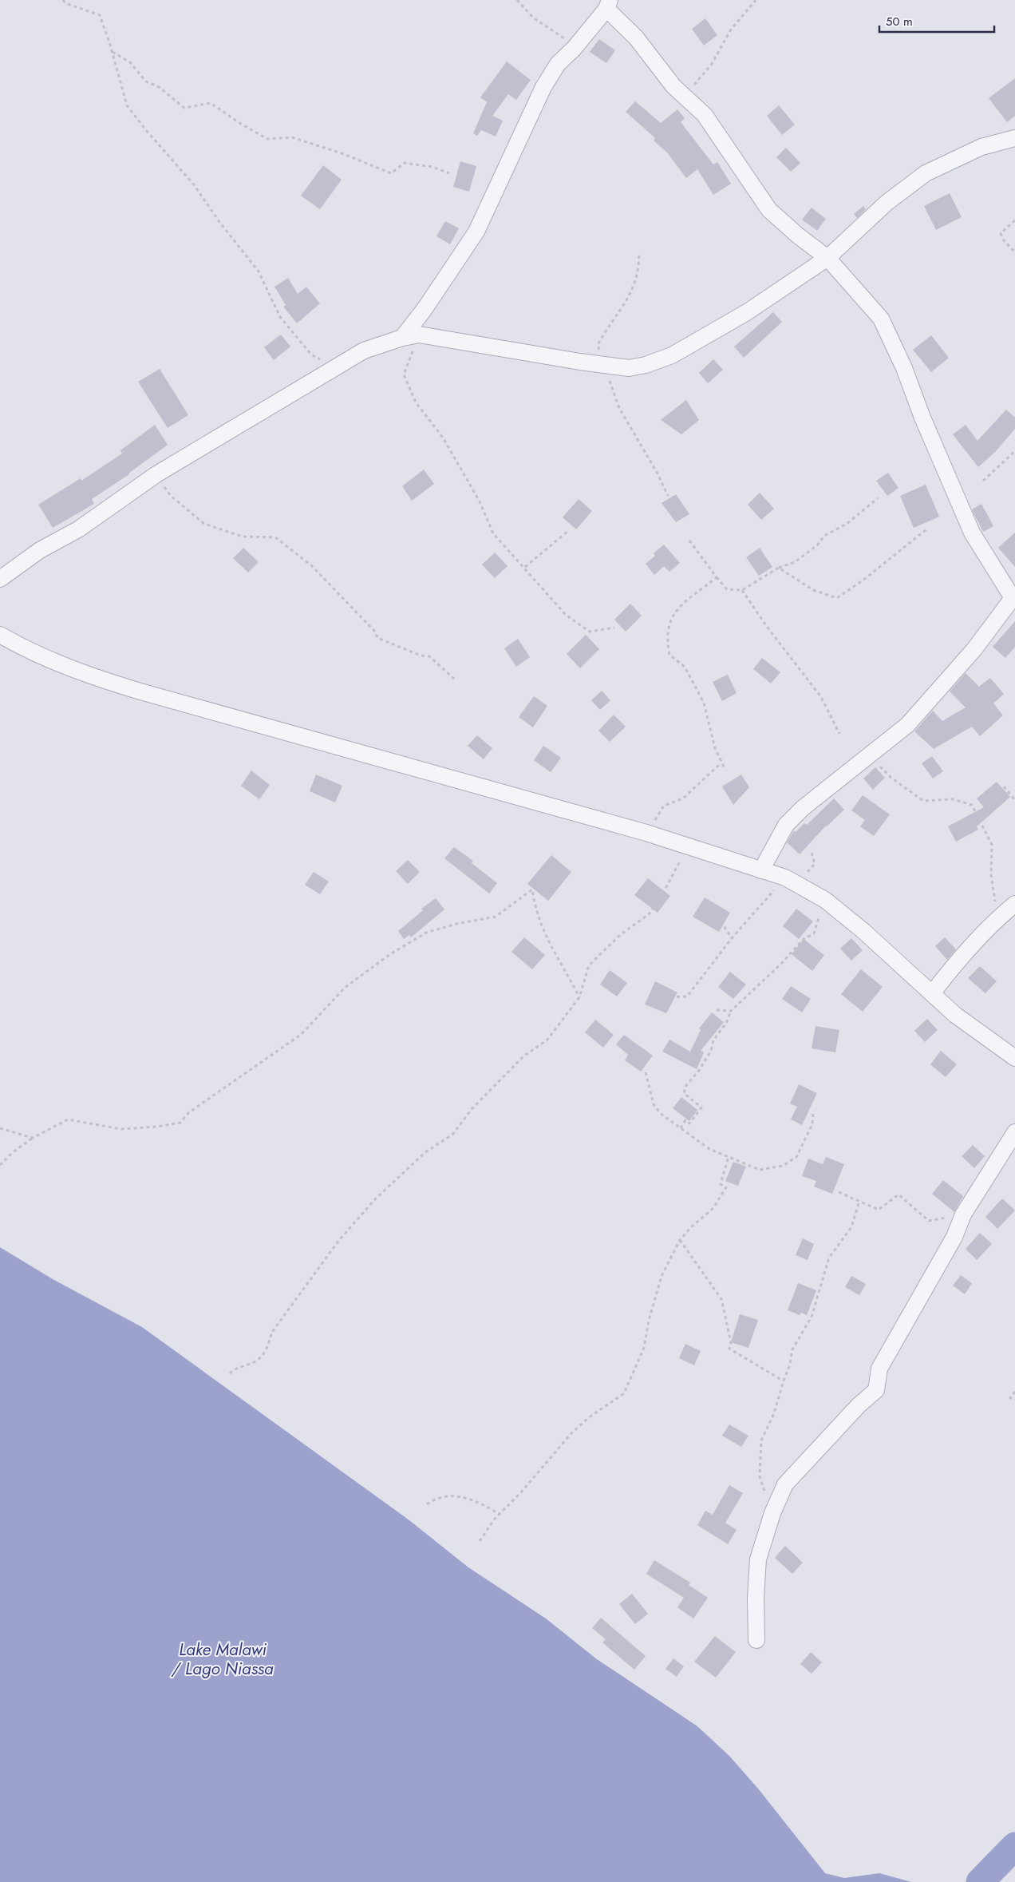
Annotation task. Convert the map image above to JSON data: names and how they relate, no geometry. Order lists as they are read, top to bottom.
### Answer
{
  "water": ["Lake Malawi / Lago Niassa"],
  "scale_bar": "50 m"
}
